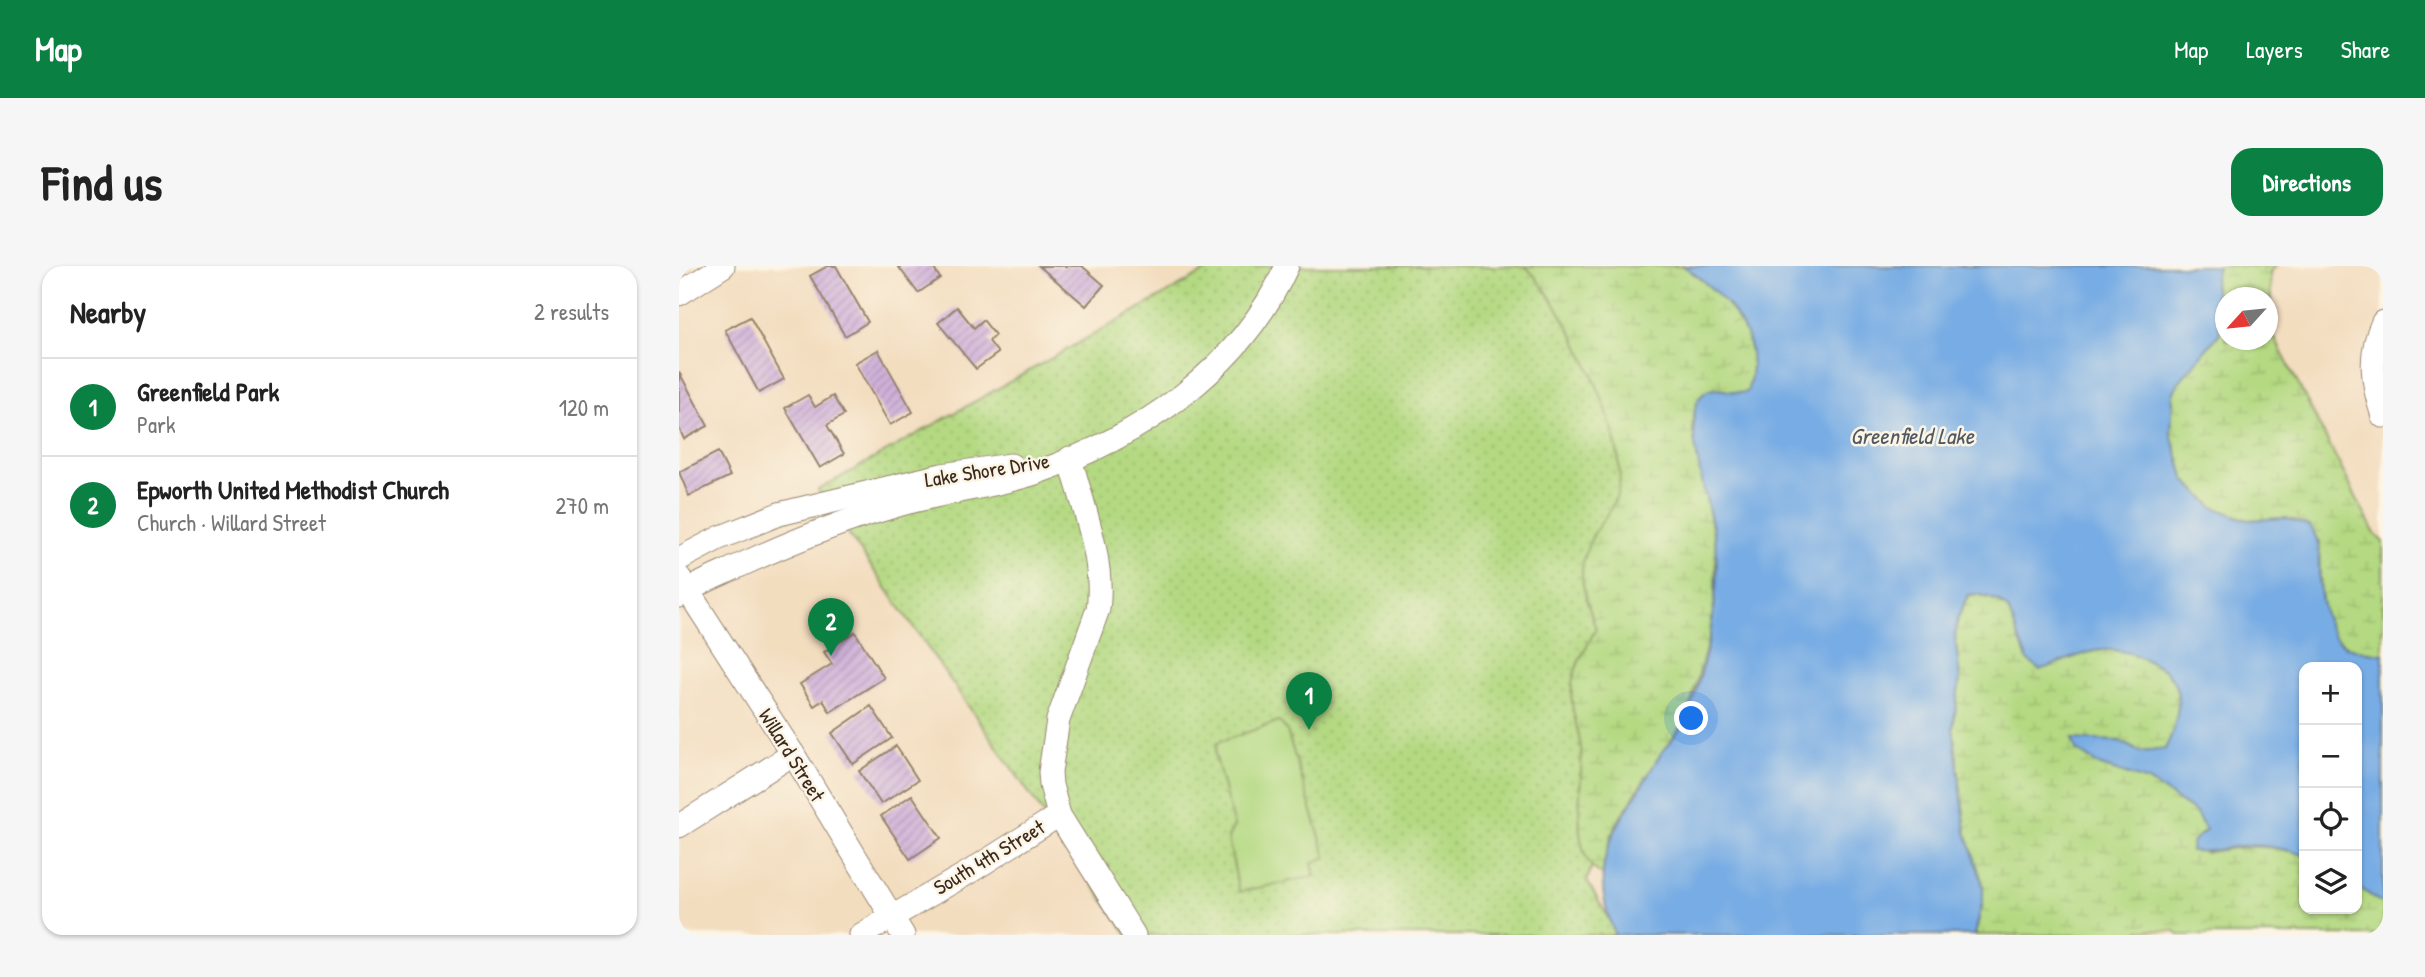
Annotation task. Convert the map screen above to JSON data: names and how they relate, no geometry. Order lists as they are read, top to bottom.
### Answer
{
  "streets": {
    "street": ["Lake Shore Drive", "Willard Street", "South 4th Street"]
  },
  "crossings": [
    ["Lake Shore Drive", "Willard Street"],
    ["Lake Shore Drive", "South 4th Street"],
    ["Willard Street", "South 4th Street"]
  ],
  "water": ["Greenfield Lake"],
  "north": "bottom left",
  "page": {
    "header": "Map",
    "nav": ["Map", "Layers", "Share"],
    "buttons": "Directions",
    "title": "Find us",
    "heading": ["Nearby", "2 results"],
    "list": [
      {
        "mark": "1",
        "name": "Greenfield Park",
        "note": "Park",
        "value": "120 m"
      },
      {
        "mark": "2",
        "name": "Epworth United Methodist Church",
        "note": "Church · Willard Street",
        "value": "270 m"
      }
    ],
    "pins": ["2", "1"],
    "map_buttons": ["+", "−"]
  }
}
